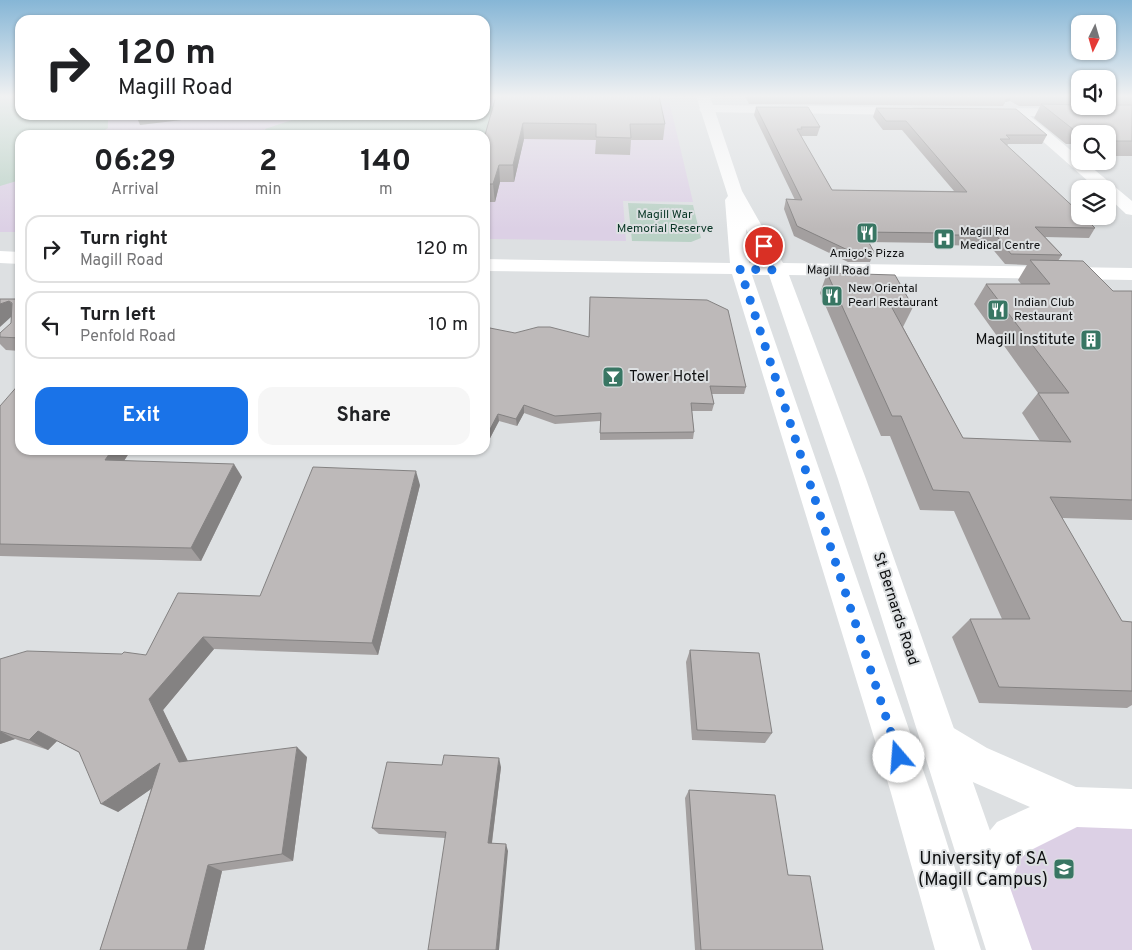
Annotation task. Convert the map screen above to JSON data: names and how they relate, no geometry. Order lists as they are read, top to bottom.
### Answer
{
  "streets": {
    "main road": ["Magill Road", "St Bernards Road"]
  },
  "crossings": [
    ["Magill Road", "St Bernards Road"]
  ],
  "parks": ["Magill War Memorial Reserve"],
  "places": {
    "restaurant": ["Amigo's Pizza", "New Oriental Pearl Restaurant", "Indian Club Restaurant"],
    "hospital": ["Magill Rd Medical Centre"],
    "building": ["Magill Institute"],
    "bar": ["Tower Hotel"],
    "school or university": ["University of SA (Magill Campus)"]
  },
  "north": "bottom",
  "page": {
    "turn": ["120 m", "Magill Road"],
    "eta": [
      "06:29",
      "Arrival",
      "2",
      "min",
      "140",
      "m"
    ],
    "list": [
      {
        "name": "Turn right",
        "note": "Magill Road",
        "value": "120 m"
      },
      {
        "name": "Turn left",
        "note": "Penfold Road",
        "value": "10 m"
      }
    ],
    "buttons": ["Exit", "Share"]
  }
}
